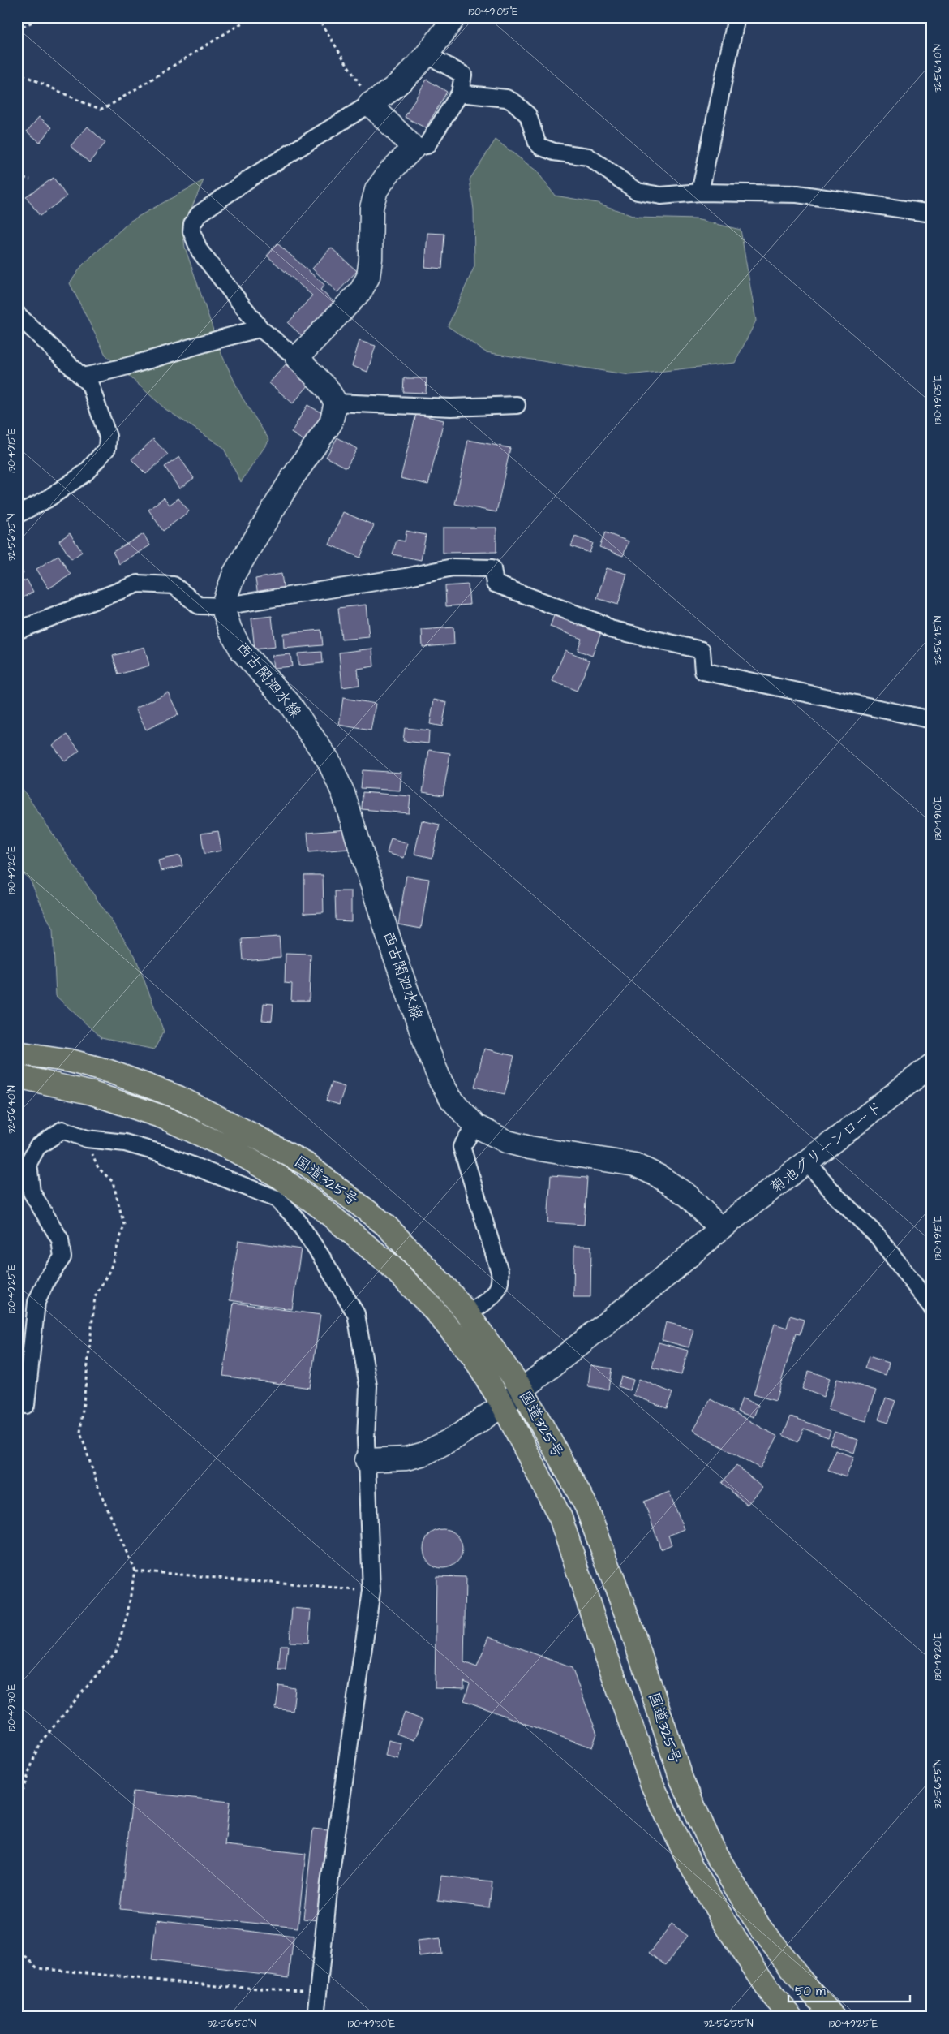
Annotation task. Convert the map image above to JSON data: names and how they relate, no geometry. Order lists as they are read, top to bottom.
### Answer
{
  "streets": {
    "highway": ["国道325号"],
    "main road": ["西古閑泗水線", "菊池グリーンロード"]
  },
  "crossings": [
    ["西古閑泗水線", "菊池グリーンロード"],
    ["菊池グリーンロード", "国道325号"]
  ],
  "scale_bar": "50 m",
  "coordinates": [
    "130°49'05\"E",
    "32°56'40\"N",
    "130°49'15\"E",
    "32°56'35\"N",
    "32°56'45\"N",
    "130°49'10\"E",
    "130°49'20\"E",
    "130°49'25\"E",
    "130°49'30\"E",
    "32°56'55\"N",
    "32°56'50\"N"
  ]
}
